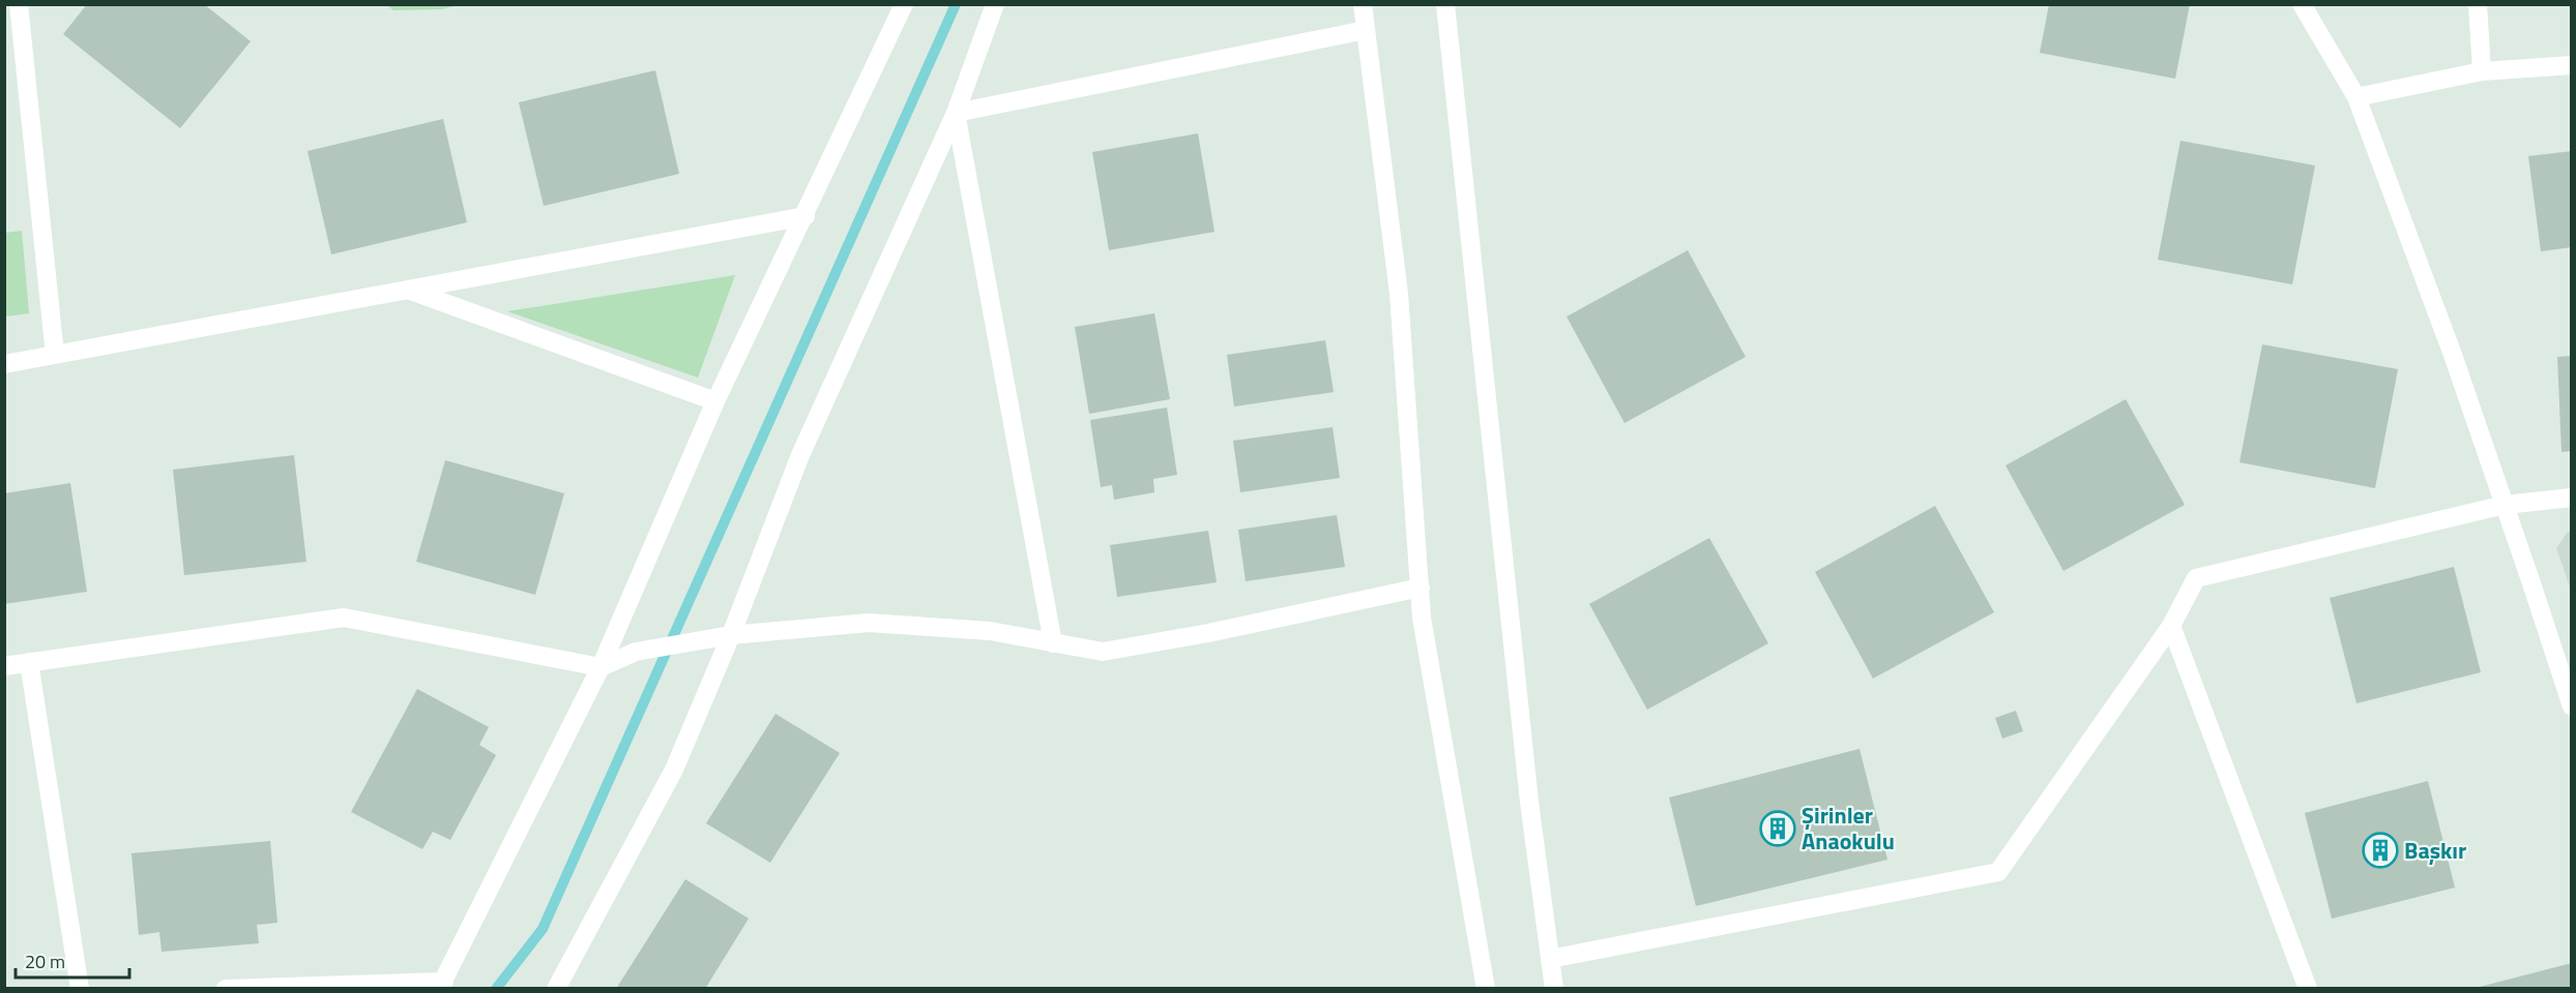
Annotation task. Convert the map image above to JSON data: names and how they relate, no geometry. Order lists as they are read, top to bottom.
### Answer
{
  "places": {
    "building": ["Şirinler Anaokulu", "Başkır"]
  },
  "scale_bar": "20 m"
}
